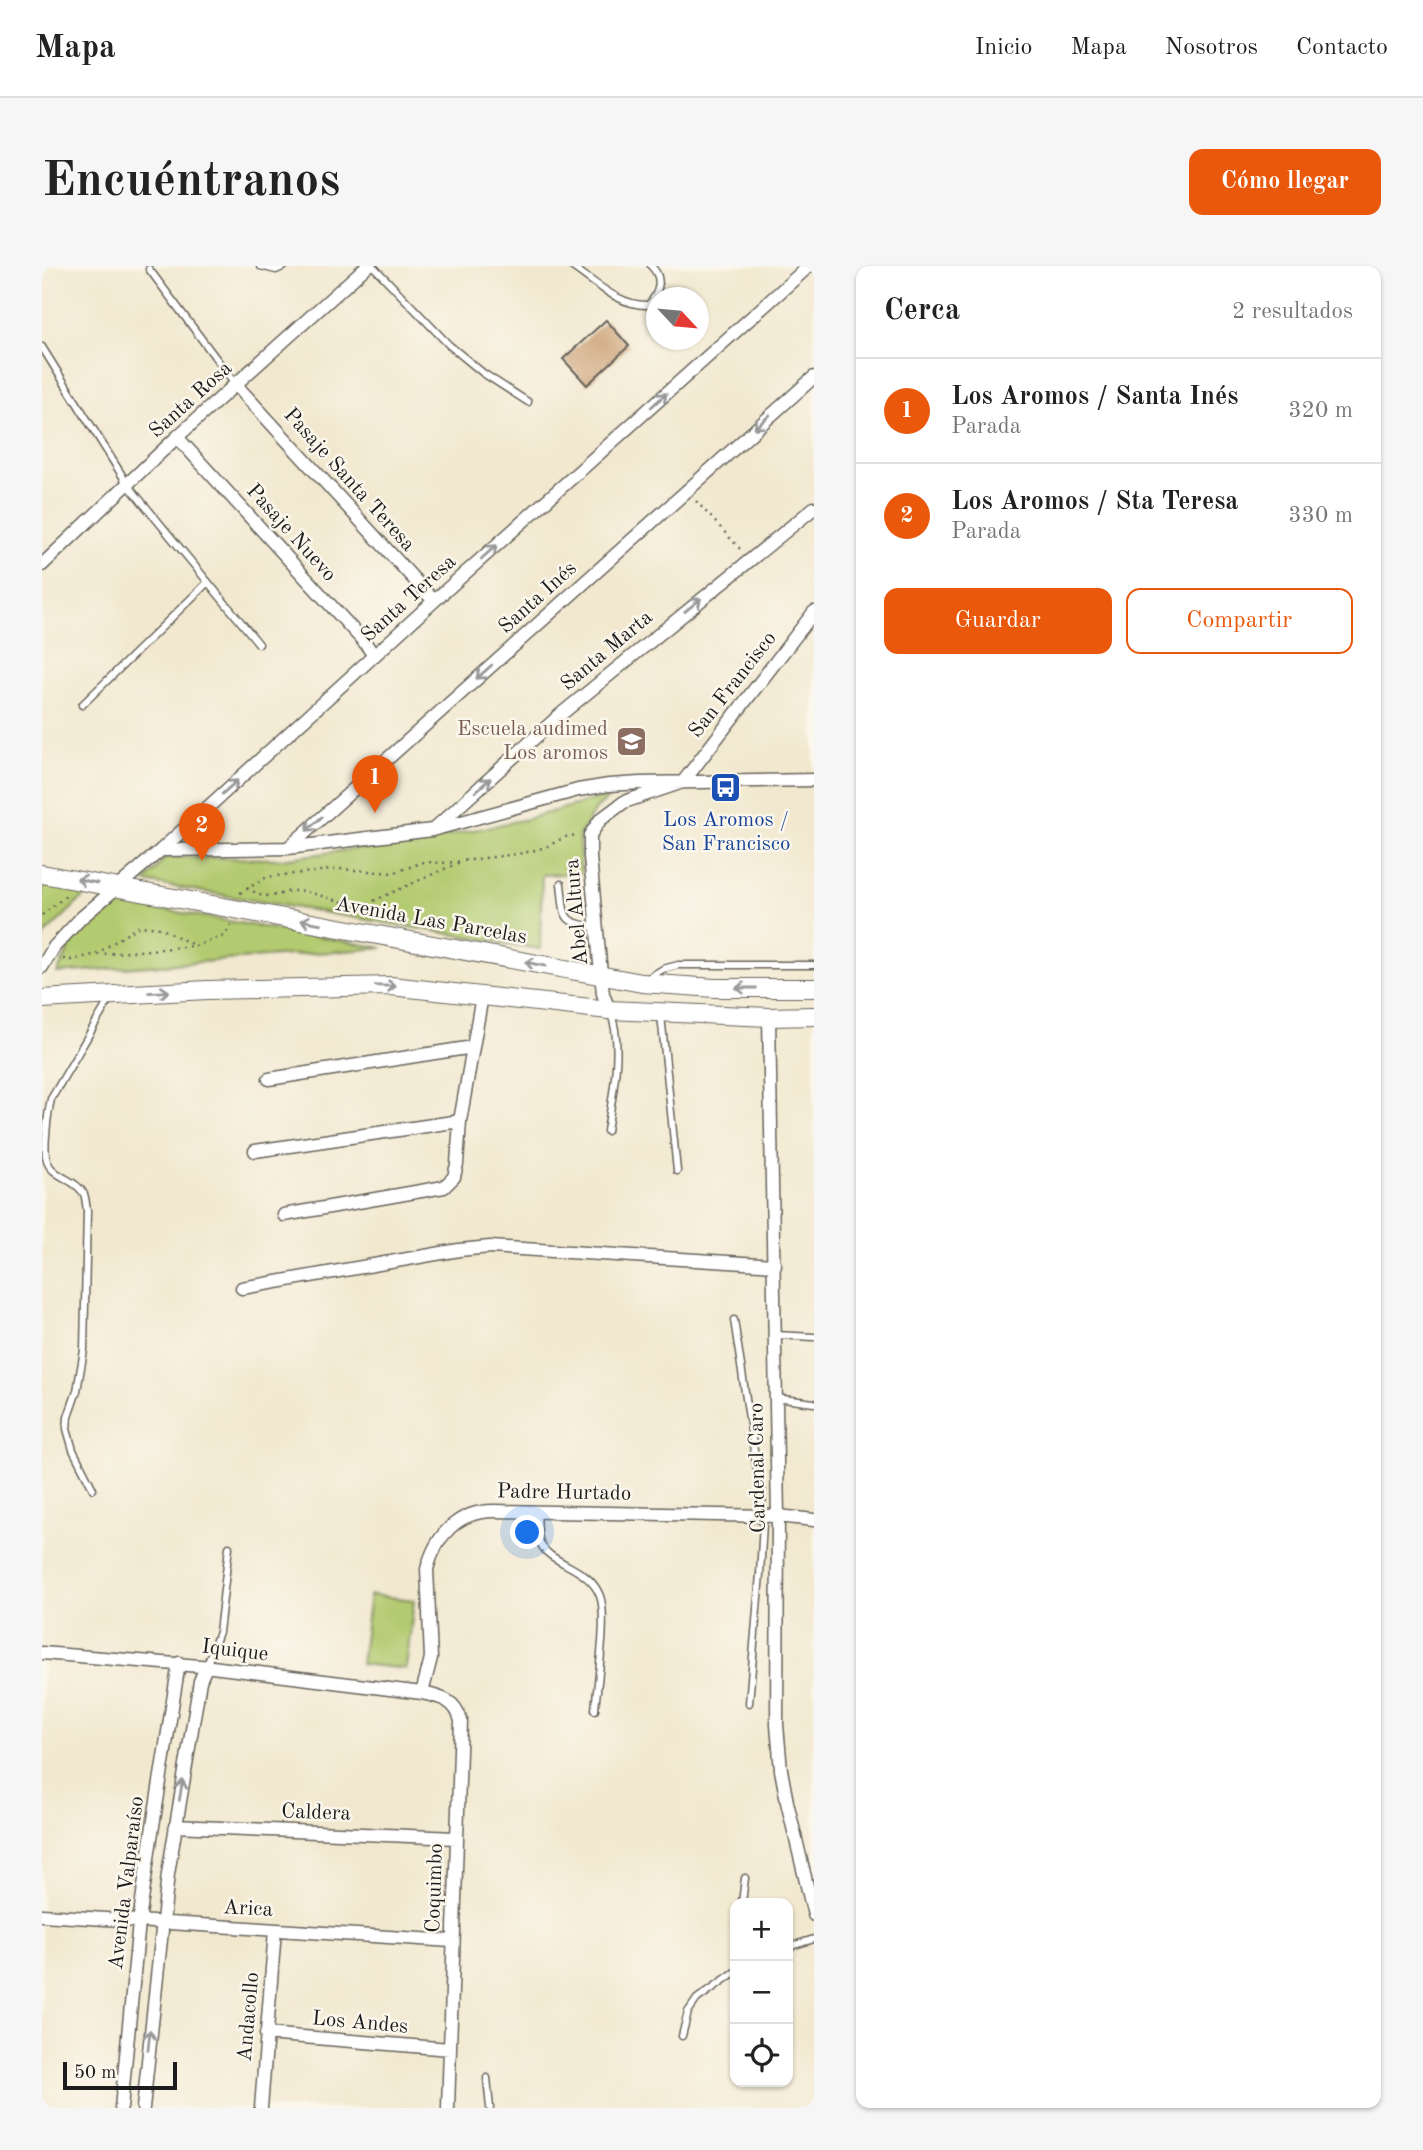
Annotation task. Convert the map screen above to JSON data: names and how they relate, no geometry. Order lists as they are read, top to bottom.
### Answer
{
  "streets": {
    "street": [
      "Santa Rosa",
      "Pasaje Santa Teresa",
      "Pasaje Nuevo",
      "Santa Inés",
      "Santa Teresa",
      "Santa Marta",
      "San Francisco",
      "Abel Altura",
      "Avenida Las Parcelas",
      "Cardenal Caro",
      "Padre Hurtado",
      "Iquique",
      "Caldera",
      "Avenida Valparaíso",
      "Coquimbo",
      "Arica",
      "Andacollo",
      "Los Andes"
    ]
  },
  "crossings": [
    ["Santa Rosa", "Pasaje Santa Teresa"],
    ["Santa Rosa", "Pasaje Nuevo"],
    ["Pasaje Santa Teresa", "Santa Teresa"],
    ["Pasaje Nuevo", "Santa Teresa"],
    ["Santa Teresa", "Avenida Las Parcelas"],
    ["San Francisco", "Abel Altura"],
    ["Abel Altura", "Avenida Las Parcelas"],
    ["Cardenal Caro", "Padre Hurtado"],
    ["Padre Hurtado", "Iquique"],
    ["Padre Hurtado", "Coquimbo"],
    ["Iquique", "Avenida Valparaíso"],
    ["Iquique", "Coquimbo"],
    ["Caldera", "Avenida Valparaíso"],
    ["Caldera", "Coquimbo"],
    ["Avenida Valparaíso", "Arica"],
    ["Coquimbo", "Arica"],
    ["Coquimbo", "Los Andes"],
    ["Arica", "Andacollo"],
    ["Andacollo", "Los Andes"]
  ],
  "one_way": ["Santa Inés", "Santa Teresa", "Santa Marta"],
  "places": {
    "school or university": ["Escuela audimed Los aromos"],
    "bus stop": ["Los Aromos / San Francisco"]
  },
  "scale_bar": "50 m",
  "north": "bottom right",
  "page": {
    "header": "Mapa",
    "nav": [
      "Inicio",
      "Mapa",
      "Nosotros",
      "Contacto"
    ],
    "buttons": [
      "Cómo llegar",
      ["Guardar", "Compartir"]
    ],
    "title": "Encuéntranos",
    "heading": ["Cerca", "2 resultados"],
    "list": [
      {
        "mark": "1",
        "name": "Los Aromos / Santa Inés",
        "note": "Parada",
        "value": "320 m"
      },
      {
        "mark": "2",
        "name": "Los Aromos / Sta Teresa",
        "note": "Parada",
        "value": "330 m"
      }
    ],
    "pins": ["1", "2"],
    "map_buttons": ["+", "−"],
    "scale": "50 m"
  }
}
